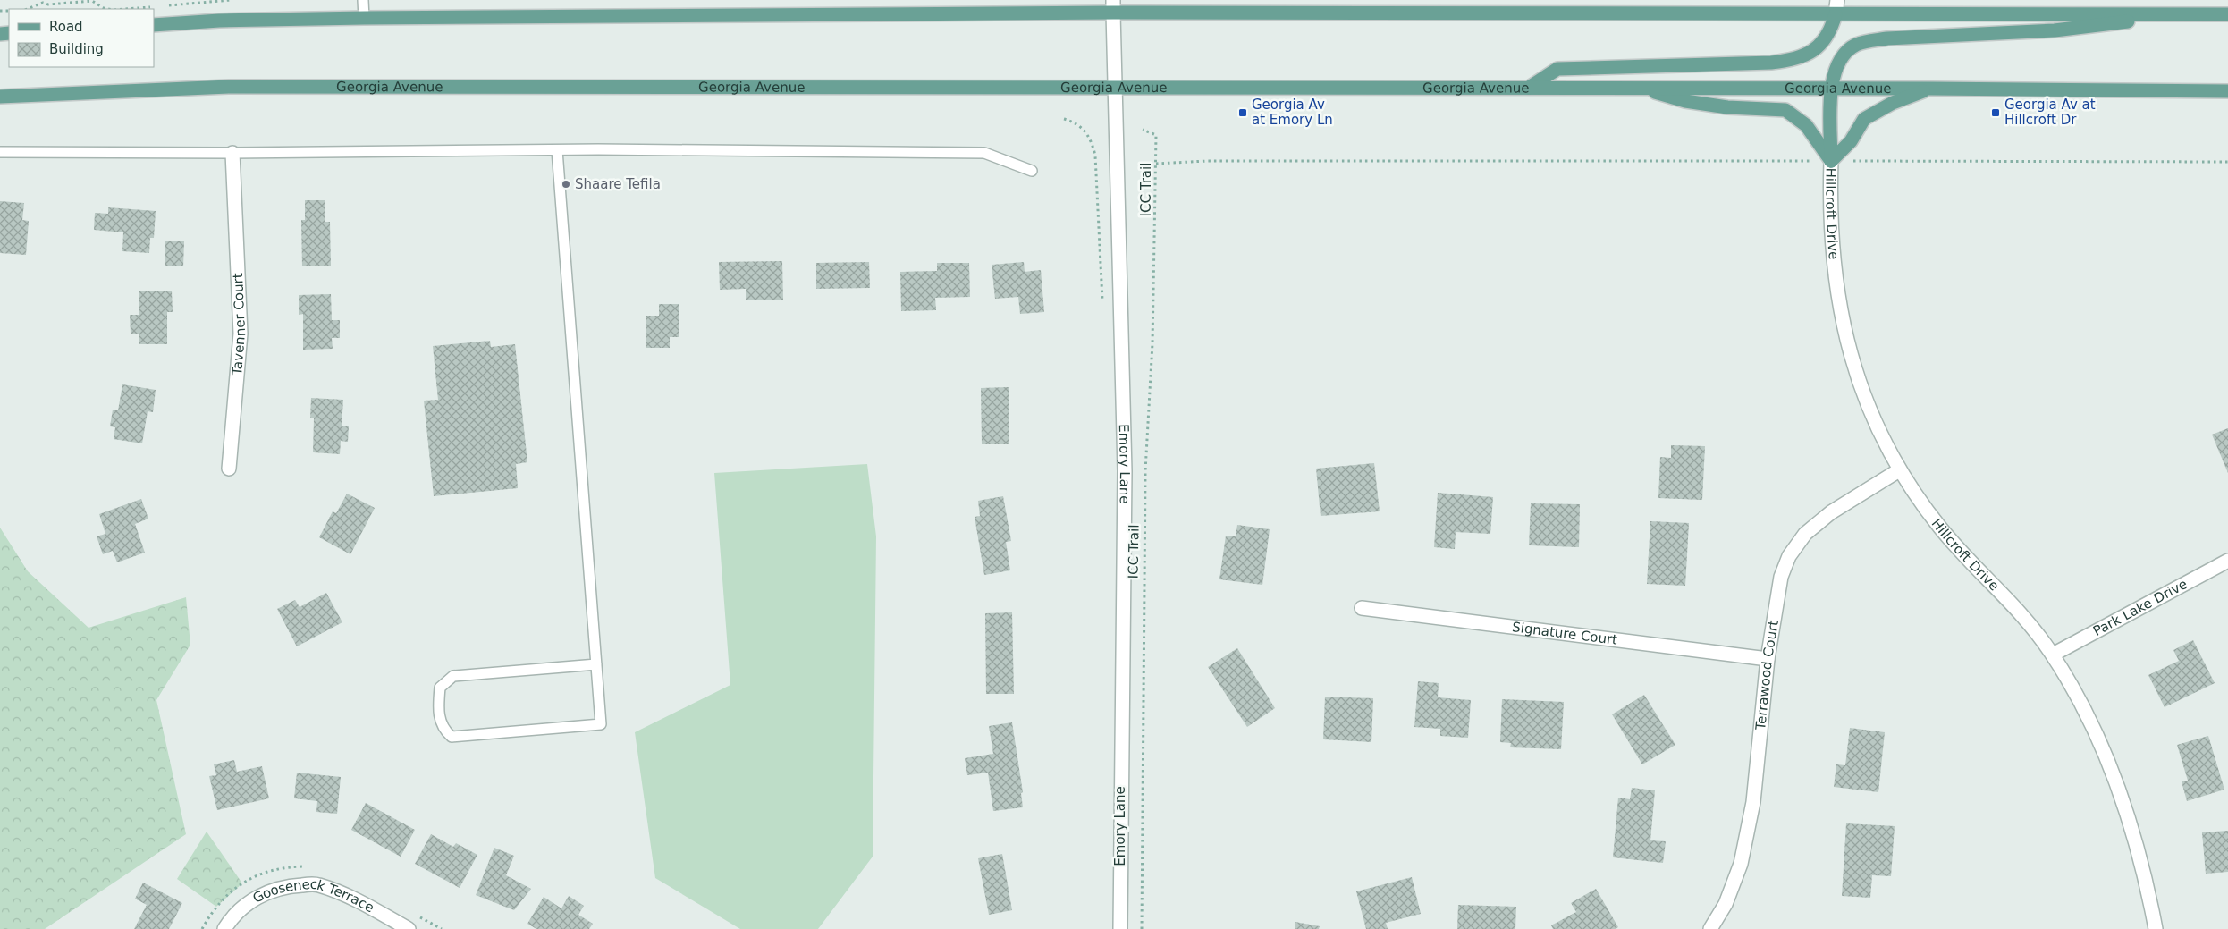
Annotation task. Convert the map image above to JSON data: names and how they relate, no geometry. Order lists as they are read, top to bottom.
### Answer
{
  "streets": {
    "main road": ["Georgia Avenue"],
    "street": [
      "Hillcroft Drive",
      "Tavenner Court",
      "Emory Lane",
      "Park Lake Drive",
      "Signature Court",
      "Terrawood Court",
      "Gooseneck Terrace"
    ],
    "path": ["ICC Trail"]
  },
  "crossings": [
    ["Georgia Avenue", "Emory Lane"],
    ["Hillcroft Drive", "Park Lake Drive"],
    ["Hillcroft Drive", "Terrawood Court"],
    ["Signature Court", "Terrawood Court"]
  ],
  "places": {
    "transit": ["Georgia Av at Emory Ln", "Georgia Av at Hillcroft Dr"],
    "other": ["Shaare Tefila"]
  },
  "legend": ["Road", "Building"]
}
